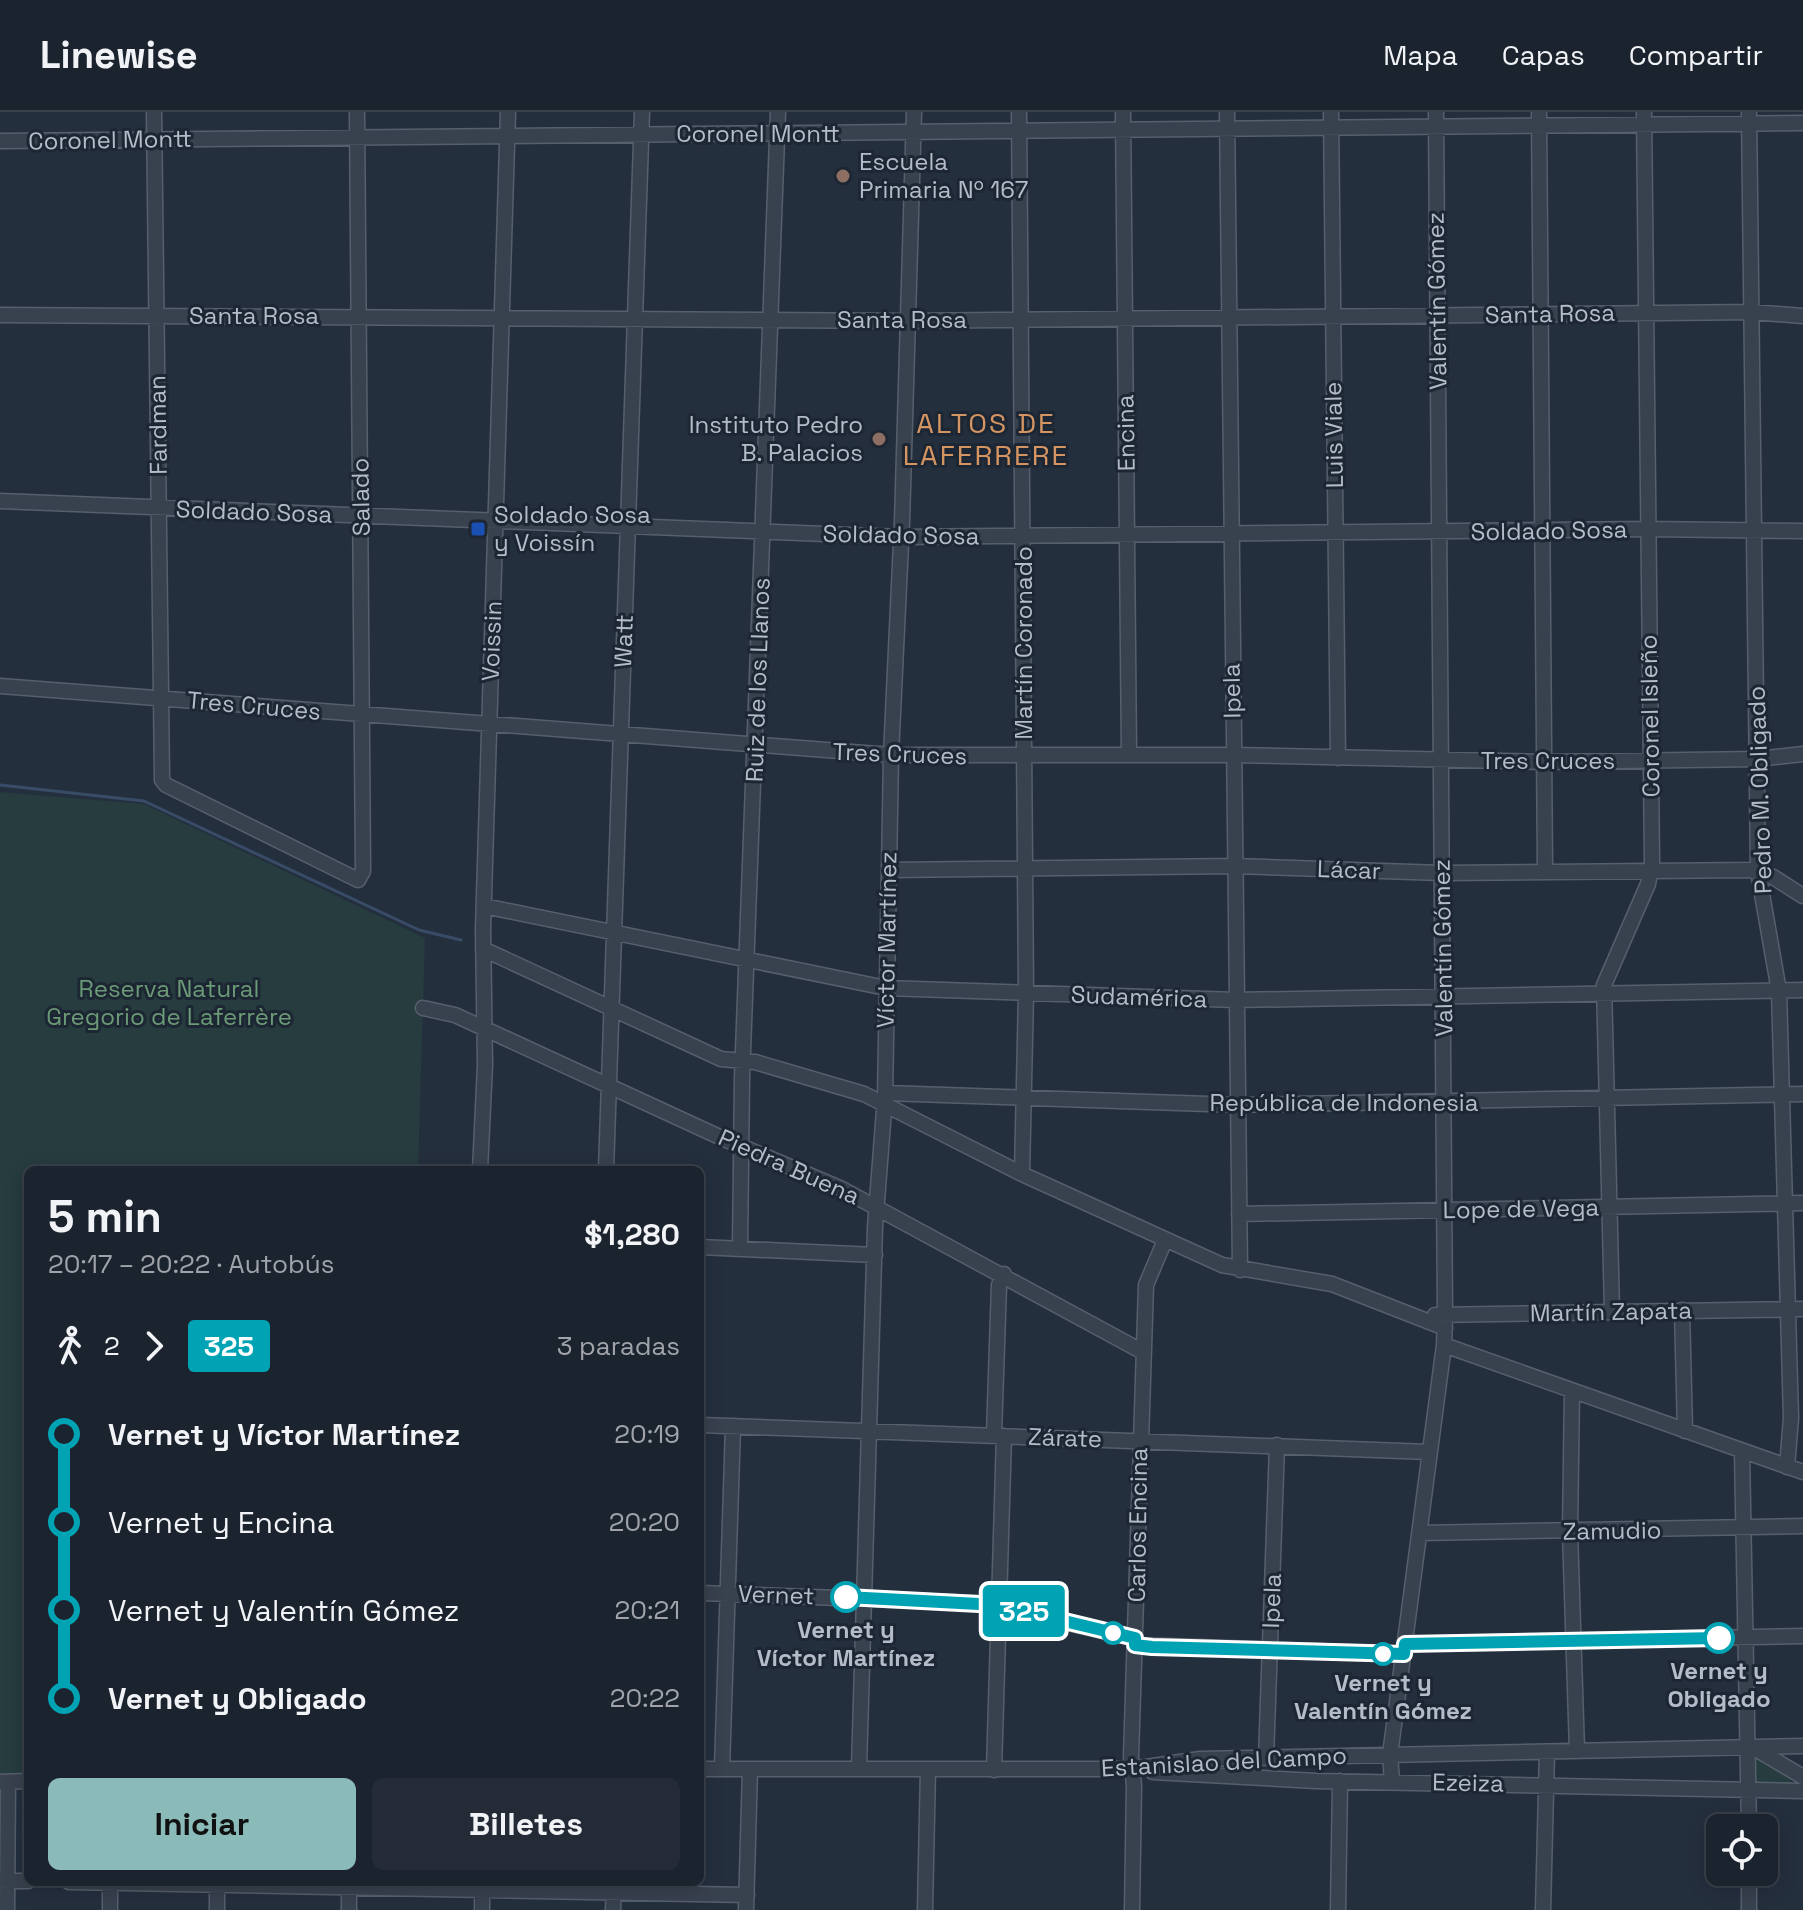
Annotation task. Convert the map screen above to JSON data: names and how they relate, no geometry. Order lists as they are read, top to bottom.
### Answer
{
  "streets": {
    "street": [
      "Coronel Montt",
      "Valentín Gómez",
      "Santa Rosa",
      "Fardman",
      "Encina",
      "Luis Viale",
      "Salado",
      "Soldado Sosa",
      "Voissin",
      "Watt",
      "Martín Coronado",
      "Ruiz de los Llanos",
      "Ipela",
      "Tres Cruces",
      "Coronel Isleño",
      "Pedro M. Obligado",
      "Lácar",
      "Víctor Martínez",
      "Sudamérica",
      "República de Indonesia",
      "Piedra Buena",
      "Lope de Vega",
      "Martín Zapata",
      "Zárate",
      "Carlos Encina",
      "Zamudio",
      "Vernet",
      "Estanislao del Campo",
      "Ezeiza"
    ]
  },
  "crossings": [
    ["Coronel Montt", "Valentín Gómez"],
    ["Coronel Montt", "Fardman"],
    ["Coronel Montt", "Encina"],
    ["Coronel Montt", "Luis Viale"],
    ["Coronel Montt", "Salado"],
    ["Coronel Montt", "Voissin"],
    ["Coronel Montt", "Watt"],
    ["Coronel Montt", "Martín Coronado"],
    ["Coronel Montt", "Ruiz de los Llanos"],
    ["Coronel Montt", "Ipela"],
    ["Coronel Montt", "Coronel Isleño"],
    ["Coronel Montt", "Pedro M. Obligado"],
    ["Coronel Montt", "Víctor Martínez"],
    ["Valentín Gómez", "Santa Rosa"],
    ["Valentín Gómez", "Soldado Sosa"],
    ["Valentín Gómez", "Tres Cruces"],
    ["Valentín Gómez", "Lácar"],
    ["Valentín Gómez", "Sudamérica"],
    ["Valentín Gómez", "República de Indonesia"],
    ["Valentín Gómez", "Lope de Vega"],
    ["Valentín Gómez", "Martín Zapata"],
    ["Valentín Gómez", "Zárate"],
    ["Valentín Gómez", "Zamudio"],
    ["Valentín Gómez", "Vernet"],
    ["Valentín Gómez", "Estanislao del Campo"],
    ["Valentín Gómez", "Ezeiza"],
    ["Santa Rosa", "Fardman"],
    ["Santa Rosa", "Encina"],
    ["Santa Rosa", "Luis Viale"],
    ["Santa Rosa", "Salado"],
    ["Santa Rosa", "Voissin"],
    ["Santa Rosa", "Watt"],
    ["Santa Rosa", "Martín Coronado"],
    ["Santa Rosa", "Ruiz de los Llanos"],
    ["Santa Rosa", "Ipela"],
    ["Santa Rosa", "Coronel Isleño"],
    ["Santa Rosa", "Pedro M. Obligado"],
    ["Santa Rosa", "Víctor Martínez"],
    ["Fardman", "Salado"],
    ["Fardman", "Soldado Sosa"],
    ["Fardman", "Tres Cruces"],
    ["Encina", "Soldado Sosa"],
    ["Encina", "Tres Cruces"],
    ["Luis Viale", "Soldado Sosa"],
    ["Luis Viale", "Tres Cruces"],
    ["Salado", "Soldado Sosa"],
    ["Salado", "Tres Cruces"],
    ["Soldado Sosa", "Voissin"],
    ["Soldado Sosa", "Watt"],
    ["Soldado Sosa", "Martín Coronado"],
    ["Soldado Sosa", "Ruiz de los Llanos"],
    ["Soldado Sosa", "Ipela"],
    ["Soldado Sosa", "Coronel Isleño"],
    ["Soldado Sosa", "Pedro M. Obligado"],
    ["Soldado Sosa", "Víctor Martínez"],
    ["Voissin", "Tres Cruces"],
    ["Voissin", "Sudamérica"],
    ["Voissin", "Piedra Buena"],
    ["Watt", "Tres Cruces"],
    ["Watt", "Sudamérica"],
    ["Watt", "Piedra Buena"],
    ["Martín Coronado", "Tres Cruces"],
    ["Martín Coronado", "Lácar"],
    ["Martín Coronado", "Sudamérica"],
    ["Martín Coronado", "República de Indonesia"],
    ["Ruiz de los Llanos", "Tres Cruces"],
    ["Ruiz de los Llanos", "Sudamérica"],
    ["Ruiz de los Llanos", "Piedra Buena"],
    ["Ipela", "Tres Cruces"],
    ["Ipela", "Lácar"],
    ["Ipela", "Sudamérica"],
    ["Ipela", "República de Indonesia"],
    ["Ipela", "Lope de Vega"],
    ["Ipela", "Martín Zapata"],
    ["Ipela", "Zárate"],
    ["Ipela", "Vernet"],
    ["Ipela", "Estanislao del Campo"],
    ["Tres Cruces", "Coronel Isleño"],
    ["Tres Cruces", "Pedro M. Obligado"],
    ["Tres Cruces", "Víctor Martínez"],
    ["Coronel Isleño", "Lácar"],
    ["Coronel Isleño", "Sudamérica"],
    ["Coronel Isleño", "República de Indonesia"],
    ["Coronel Isleño", "Lope de Vega"],
    ["Coronel Isleño", "Martín Zapata"],
    ["Pedro M. Obligado", "Lácar"],
    ["Pedro M. Obligado", "Sudamérica"],
    ["Pedro M. Obligado", "República de Indonesia"],
    ["Pedro M. Obligado", "Lope de Vega"],
    ["Pedro M. Obligado", "Martín Zapata"],
    ["Lácar", "Víctor Martínez"],
    ["Víctor Martínez", "Sudamérica"],
    ["Víctor Martínez", "República de Indonesia"],
    ["Víctor Martínez", "Piedra Buena"],
    ["Víctor Martínez", "Zárate"],
    ["Víctor Martínez", "Vernet"],
    ["Víctor Martínez", "Estanislao del Campo"],
    ["Piedra Buena", "Carlos Encina"],
    ["Zárate", "Carlos Encina"],
    ["Carlos Encina", "Vernet"],
    ["Carlos Encina", "Estanislao del Campo"],
    ["Carlos Encina", "Ezeiza"],
    ["Estanislao del Campo", "Ezeiza"]
  ],
  "districts": ["ALTOS DE LAFERRERE"],
  "parks": ["Reserva Natural Gregorio de Laferrère"],
  "places": {
    "other": [
      "Escuela Primaria Nº 167",
      "Instituto Pedro B. Palacios",
      "Vernet y Víctor Martínez",
      "Vernet y Obligado",
      "Vernet y Valentín Gómez"
    ],
    "transit": ["Soldado Sosa y Voissín"]
  },
  "lines": ["bus line 325"],
  "page": {
    "header": "Linewise",
    "nav": ["Mapa", "Capas", "Compartir"],
    "on_map": "325",
    "heading": ["5 min", "20:17 – 20:22 · Autobús", "$1,280"],
    "legs": ["2", "325", "3 paradas"],
    "list": [
      {
        "name": "Vernet y Víctor Martínez",
        "value": "20:19"
      },
      {
        "name": "Vernet y Encina",
        "value": "20:20"
      },
      {
        "name": "Vernet y Valentín Gómez",
        "value": "20:21"
      },
      {
        "name": "Vernet y Obligado",
        "value": "20:22"
      }
    ],
    "buttons": ["Iniciar", "Billetes"]
  }
}
